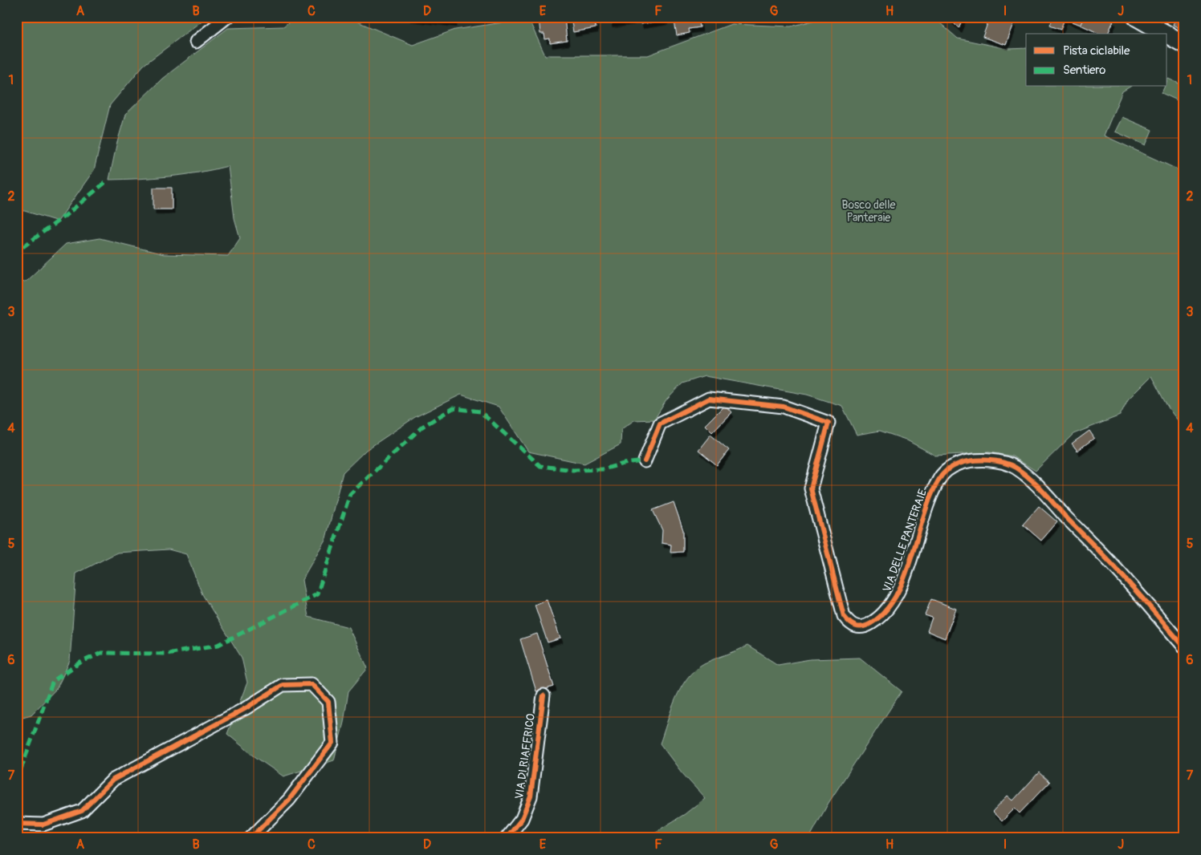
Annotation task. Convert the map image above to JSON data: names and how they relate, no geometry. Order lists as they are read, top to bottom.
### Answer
{
  "streets": {
    "street": ["VIA DELLE PANTERAIE", "VIA DI RIAFFRICO"]
  },
  "parks": ["Bosco delle Panteraie"],
  "legend": ["Pista ciclabile", "Sentiero"],
  "grid": {
    "columns": [
      "A",
      "B",
      "C",
      "D",
      "E",
      "F",
      "G",
      "H",
      "I",
      "J"
    ],
    "rows": [
      "1",
      "2",
      "3",
      "4",
      "5",
      "6",
      "7"
    ]
  }
}
